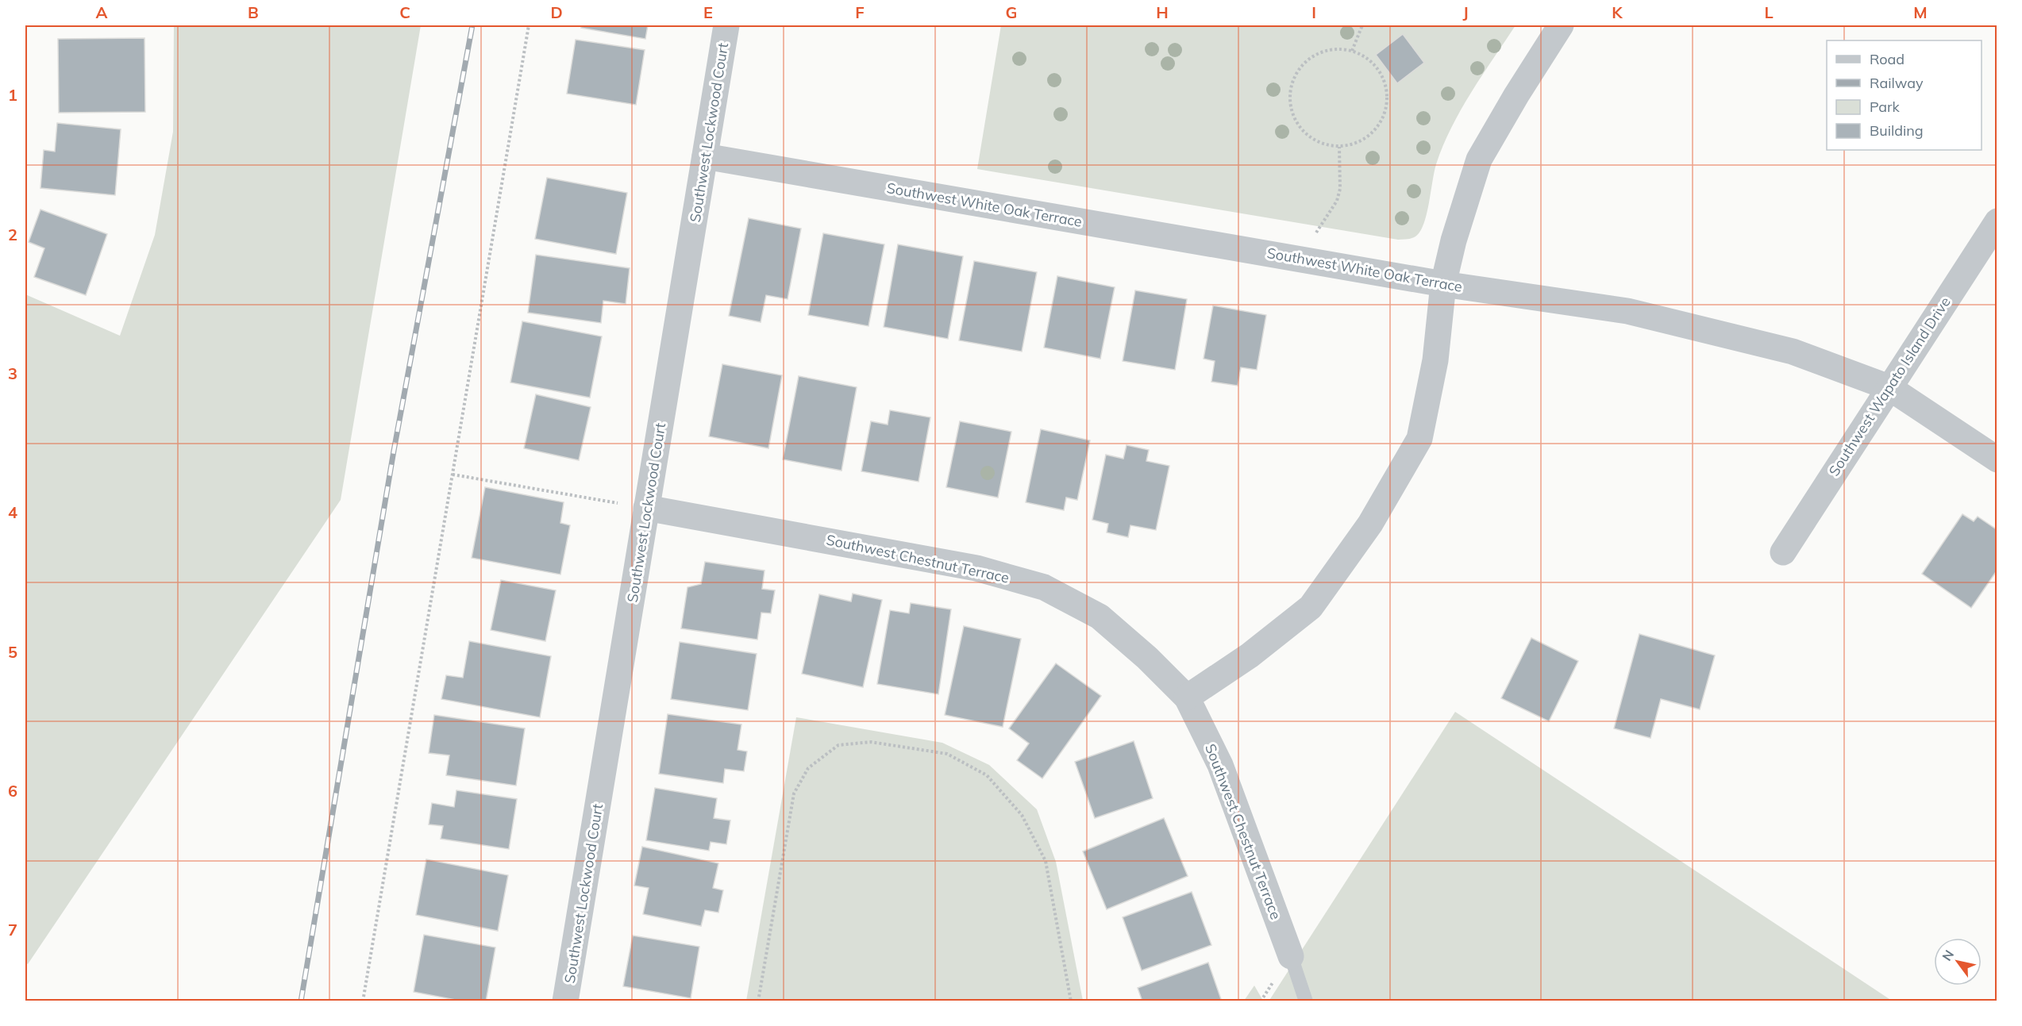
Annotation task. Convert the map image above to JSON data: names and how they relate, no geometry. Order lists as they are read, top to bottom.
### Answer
{
  "streets": {
    "street": [
      "Southwest Lockwood Court",
      "Southwest White Oak Terrace",
      "Southwest Wapato Island Drive",
      "Southwest Chestnut Terrace"
    ]
  },
  "crossings": [
    ["Southwest Lockwood Court", "Southwest White Oak Terrace"],
    ["Southwest Lockwood Court", "Southwest Chestnut Terrace"],
    ["Southwest White Oak Terrace", "Southwest Wapato Island Drive"]
  ],
  "legend": [
    "Road",
    "Railway",
    "Park",
    "Building"
  ],
  "north": "top left",
  "grid": {
    "columns": [
      "A",
      "B",
      "C",
      "D",
      "E",
      "F",
      "G",
      "H",
      "I",
      "J",
      "K",
      "L",
      "M"
    ],
    "rows": [
      "1",
      "2",
      "3",
      "4",
      "5",
      "6",
      "7"
    ]
  }
}
